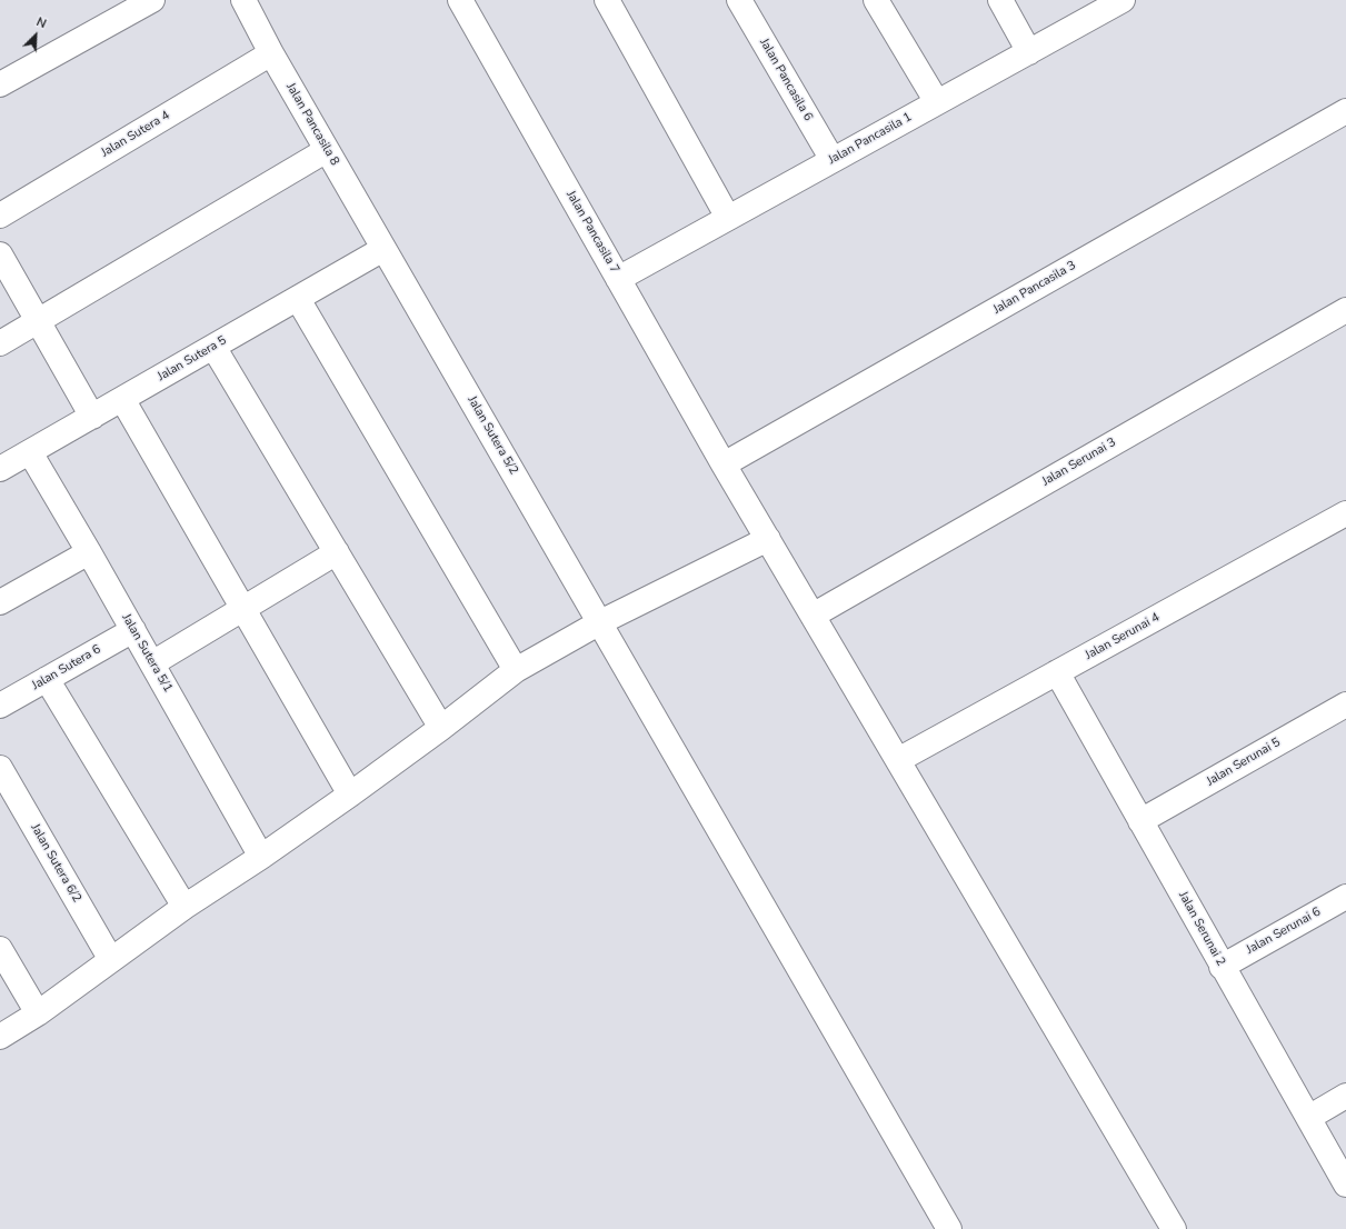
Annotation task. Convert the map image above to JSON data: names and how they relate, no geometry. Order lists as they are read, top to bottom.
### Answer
{
  "streets": {
    "street": [
      "Jalan Pancasila 6",
      "Jalan Pancasila 8",
      "Jalan Sutera 4",
      "Jalan Pancasila 1",
      "Jalan Pancasila 7",
      "Jalan Pancasila 3",
      "Jalan Sutera 5",
      "Jalan Sutera 5/2",
      "Jalan Serunai 3",
      "Jalan Serunai 4",
      "Jalan Sutera 5/1",
      "Jalan Sutera 6",
      "Jalan Serunai 5",
      "Jalan Sutera 6/2",
      "Jalan Serunai 2",
      "Jalan Serunai 6"
    ]
  },
  "crossings": [
    ["Jalan Pancasila 6", "Jalan Pancasila 1"],
    ["Jalan Pancasila 8", "Jalan Sutera 4"],
    ["Jalan Pancasila 8", "Jalan Sutera 5"],
    ["Jalan Pancasila 8", "Jalan Sutera 5/2"],
    ["Jalan Pancasila 1", "Jalan Pancasila 7"],
    ["Jalan Pancasila 7", "Jalan Pancasila 3"],
    ["Jalan Pancasila 7", "Jalan Serunai 3"],
    ["Jalan Pancasila 7", "Jalan Serunai 4"],
    ["Jalan Sutera 5", "Jalan Sutera 5/2"],
    ["Jalan Sutera 5", "Jalan Sutera 5/1"],
    ["Jalan Serunai 4", "Jalan Serunai 2"],
    ["Jalan Sutera 5/1", "Jalan Sutera 6"],
    ["Jalan Serunai 5", "Jalan Serunai 2"],
    ["Jalan Serunai 2", "Jalan Serunai 6"]
  ],
  "north": "top right"
}
